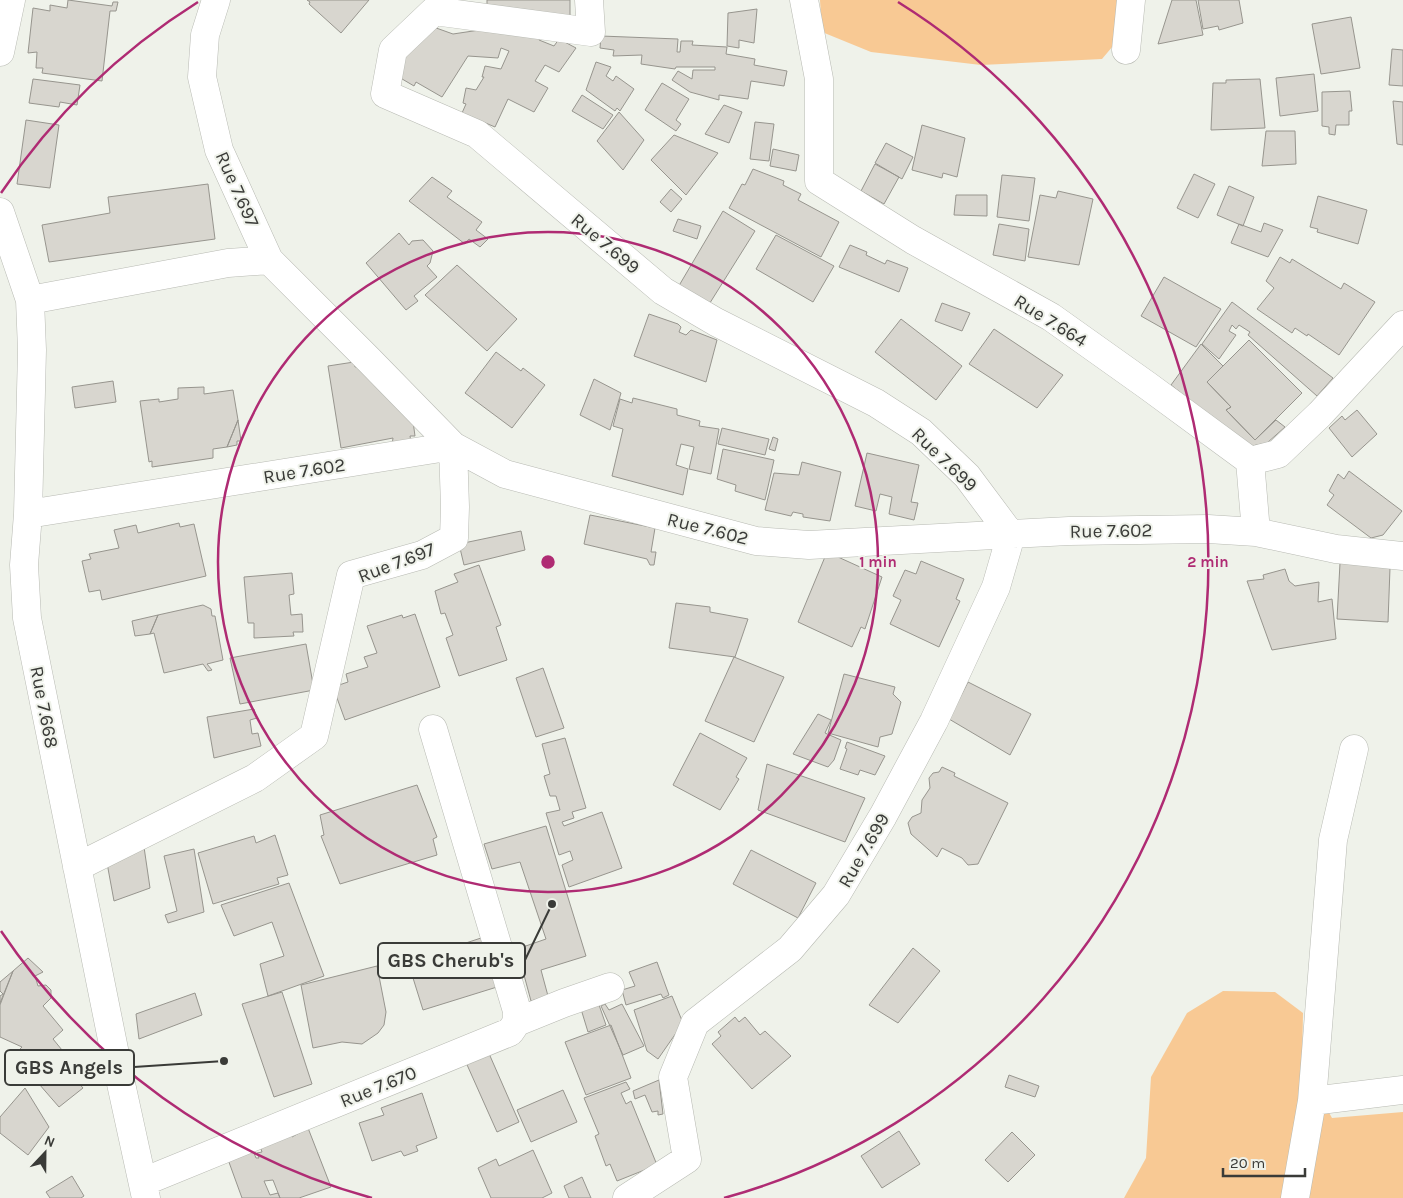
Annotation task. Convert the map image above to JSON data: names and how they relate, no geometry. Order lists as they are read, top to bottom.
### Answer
{
  "streets": {
    "street": [
      "Rue 7.697",
      "Rue 7.699",
      "Rue 7.664",
      "Rue 7.602",
      "Rue 7.668",
      "Rue 7.670"
    ]
  },
  "crossings": [
    ["Rue 7.697", "Rue 7.602"],
    ["Rue 7.697", "Rue 7.668"],
    ["Rue 7.699", "Rue 7.602"],
    ["Rue 7.602", "Rue 7.668"],
    ["Rue 7.668", "Rue 7.670"]
  ],
  "places": ["GBS Cherub's", "GBS Angels"],
  "scale_bar": "20 m",
  "north": "top",
  "rings": ["1 min", "2 min"]
}
